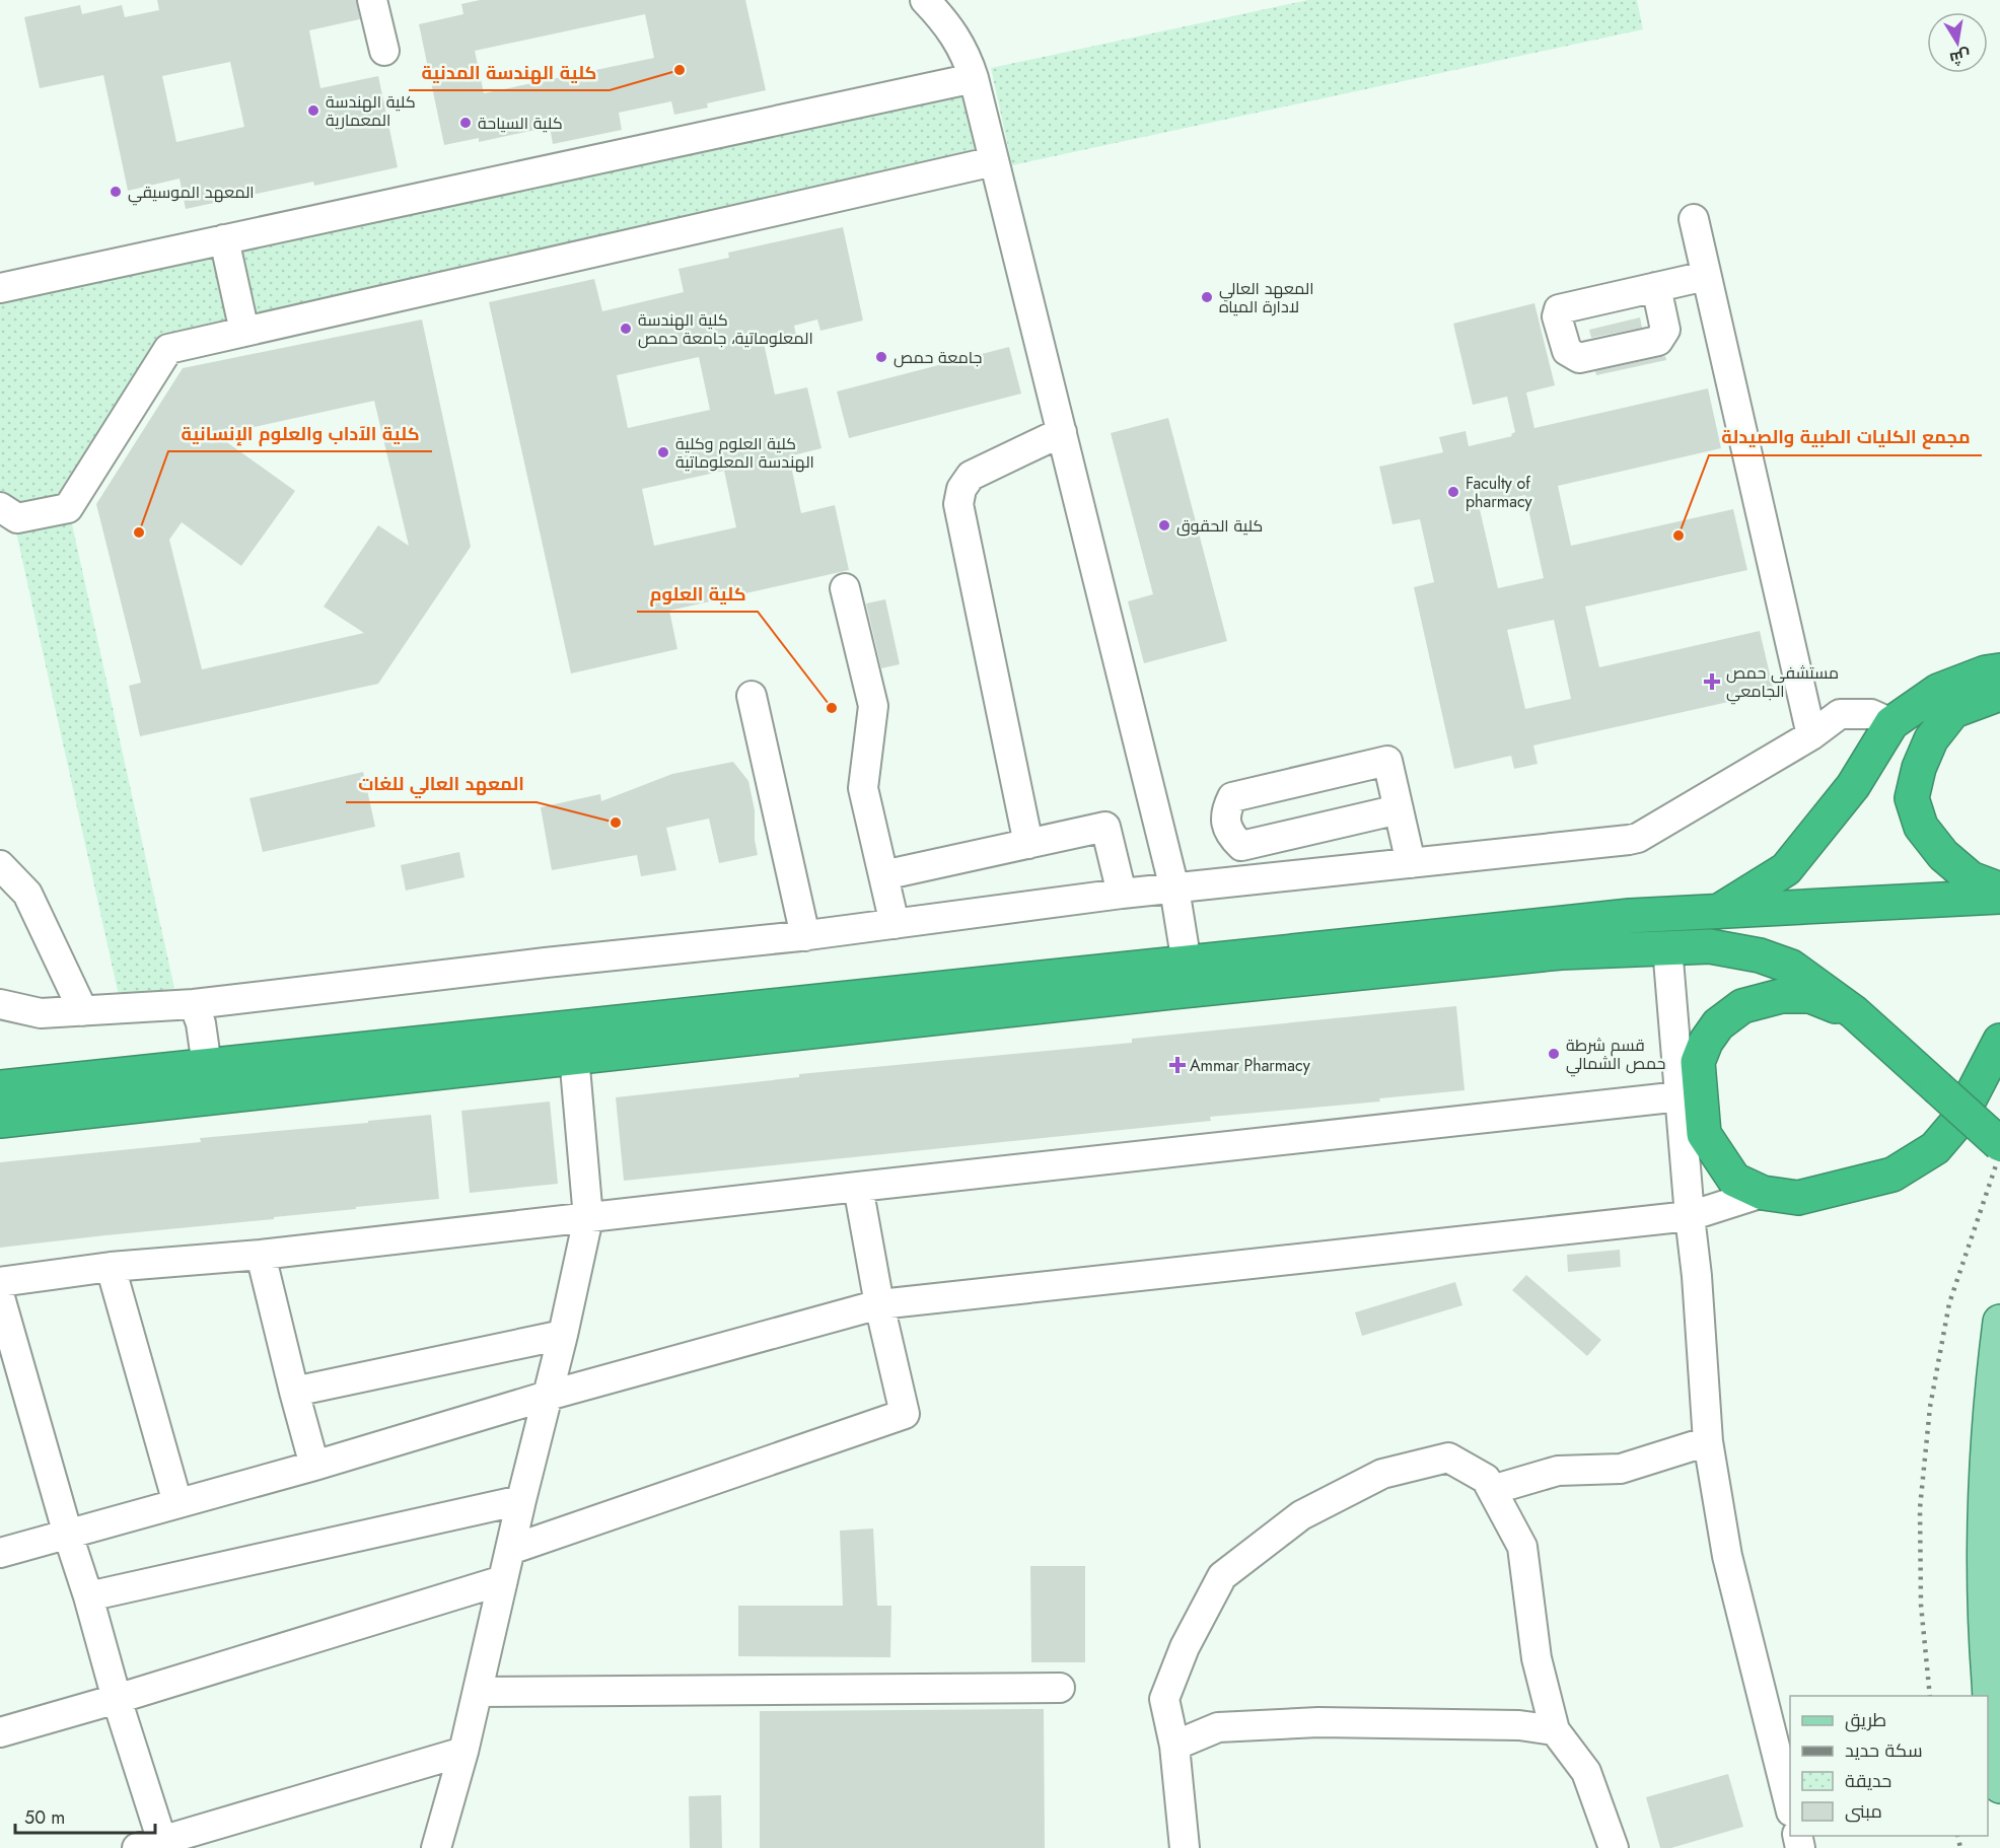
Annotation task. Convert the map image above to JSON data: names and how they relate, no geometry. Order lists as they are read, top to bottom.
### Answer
{
  "places": {
    "other": [
      "كلية الهندسة المدنية",
      "كلية الهندسة المعمارية",
      "كلية السياحة",
      "المعهد الموسيقي",
      "المعهد العالي لادارة المياه",
      "كلية الهندسة المعلوماتية، جامعة حمص",
      "جامعة حمص",
      "كلية العلوم وكلية الهندسة المعلوماتية",
      "Faculty of pharmacy",
      "كلية الحقوق",
      "كلية الآداب والعلوم الإنسانية",
      "مجمع الكليات الطبية والصيدلة",
      "كلية العلوم",
      "المعهد العالي للغات",
      "قسم شرطة حمص الشمالي"
    ],
    "health": ["مستشفى حمص الجامعي", "Ammar Pharmacy"]
  },
  "legend": [
    "طريق",
    "سكة حديد",
    "حديقة",
    "مبنى"
  ],
  "scale_bar": "50 m",
  "north": "bottom"
}
